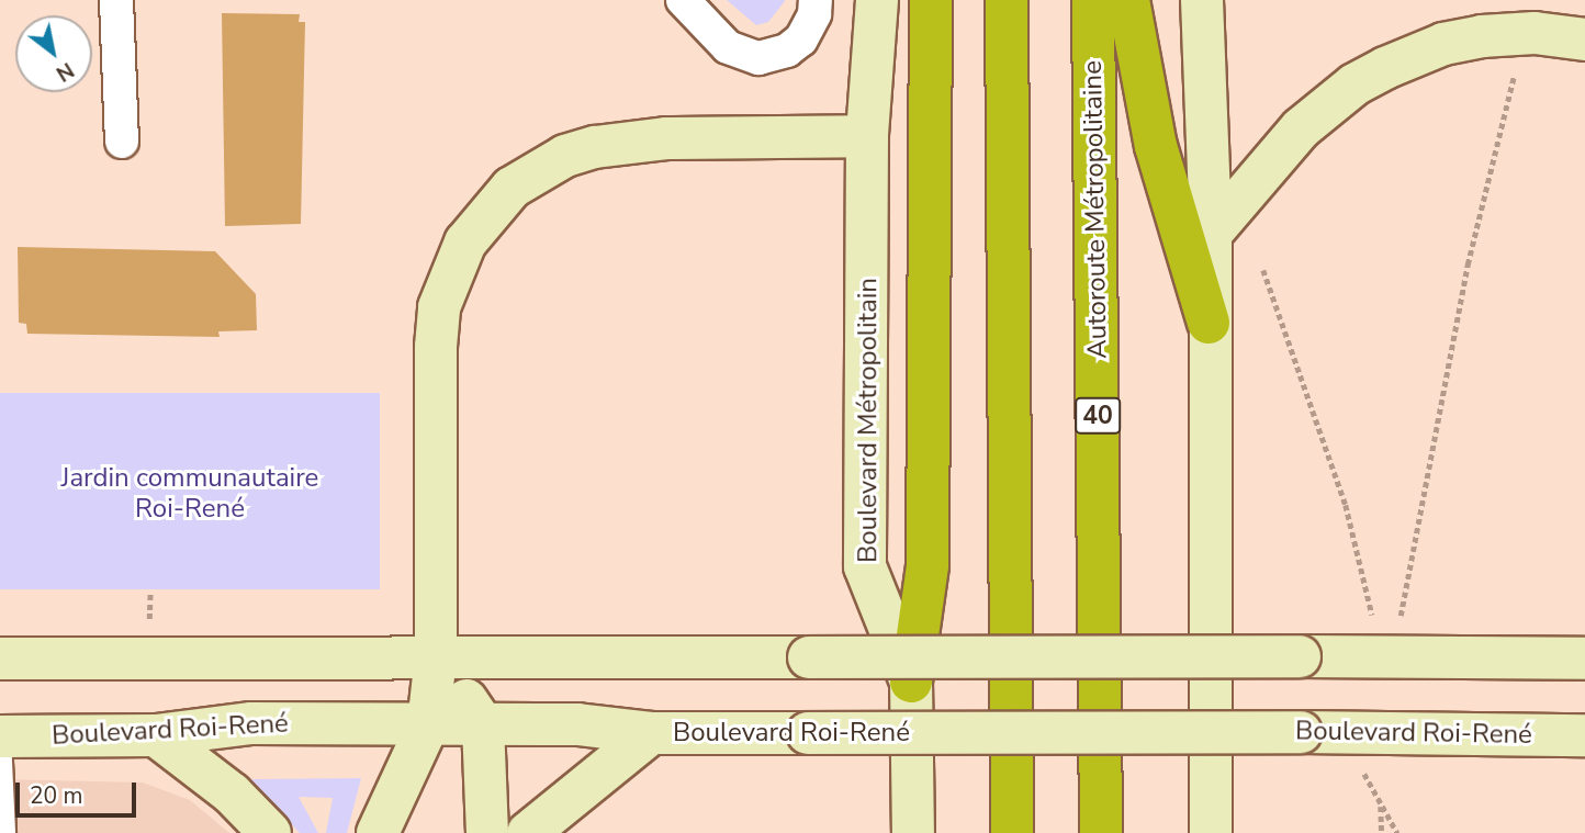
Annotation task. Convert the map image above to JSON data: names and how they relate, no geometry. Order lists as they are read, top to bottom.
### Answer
{
  "streets": {
    "highway": ["Autoroute Métropolitaine", "40"],
    "street": ["Boulevard Métropolitain", "Boulevard Roi-René"]
  },
  "parks": ["Jardin communautaire Roi-René"],
  "scale_bar": "20 m",
  "north": "bottom right"
}
